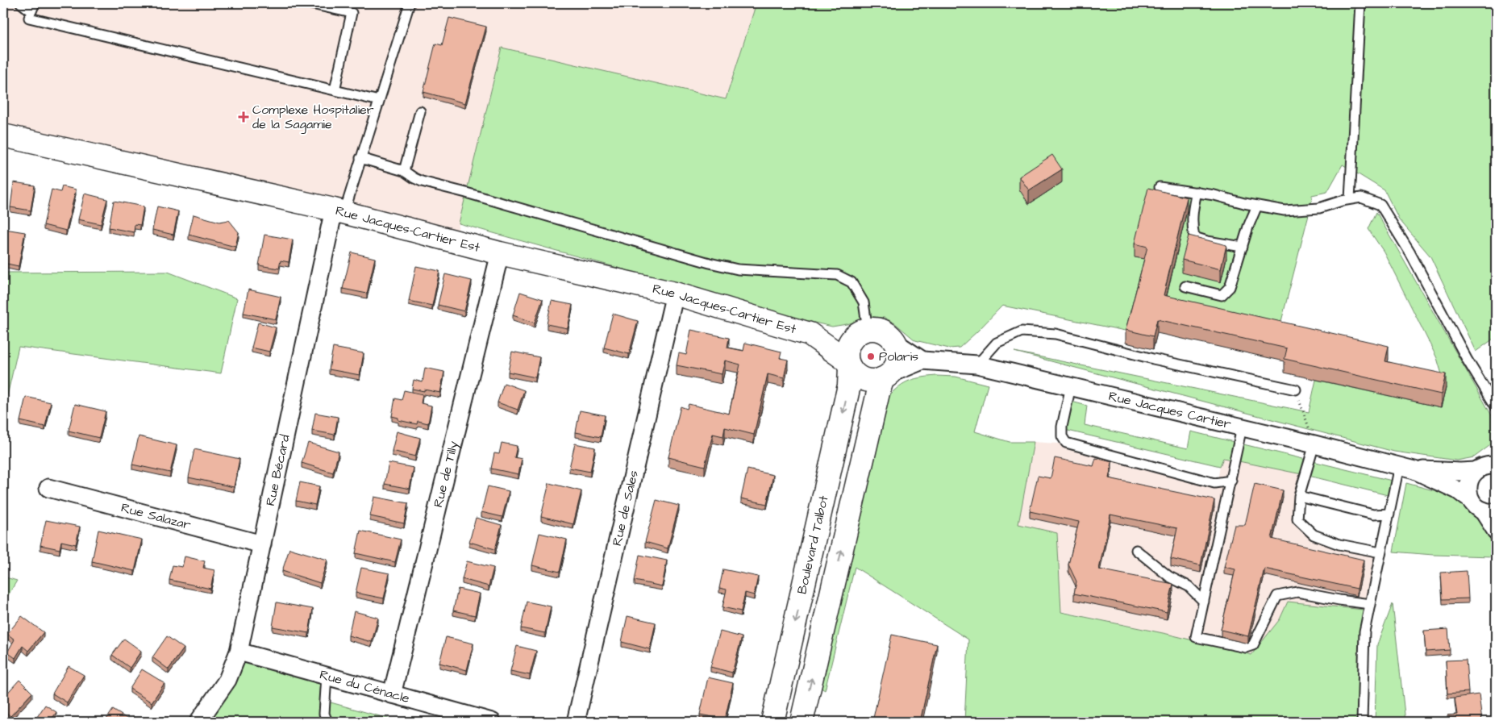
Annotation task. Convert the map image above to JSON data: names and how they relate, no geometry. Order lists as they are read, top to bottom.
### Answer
{
  "streets": {
    "main road": ["Rue Jacques-Cartier Est", "Boulevard Talbot"],
    "street": [
      "Rue Jacques Cartier",
      "Rue Bécard",
      "Rue de Tilly",
      "Rue de Sales",
      "Rue Salazar",
      "Rue du Cénacle"
    ]
  },
  "crossings": [
    ["Rue Jacques-Cartier Est", "Rue Jacques Cartier"],
    ["Rue Jacques-Cartier Est", "Rue Bécard"],
    ["Rue Jacques-Cartier Est", "Rue de Tilly"],
    ["Rue Jacques-Cartier Est", "Rue de Sales"],
    ["Rue Jacques-Cartier Est", "Boulevard Talbot"],
    ["Rue Jacques Cartier", "Boulevard Talbot"],
    ["Rue Bécard", "Rue Salazar"],
    ["Rue Bécard", "Rue du Cénacle"],
    ["Rue de Tilly", "Rue du Cénacle"]
  ],
  "places": {
    "health": ["Complexe Hospitalier de la Sagamie"],
    "other": ["Polaris"]
  }
}
